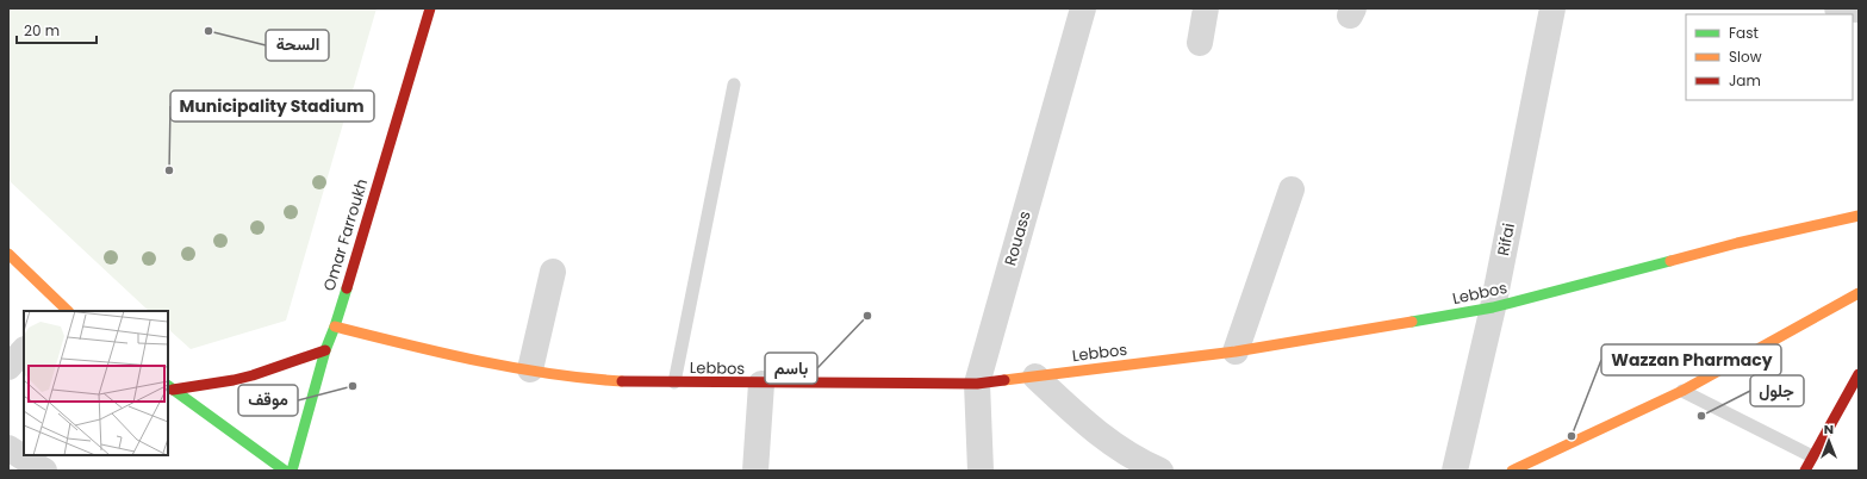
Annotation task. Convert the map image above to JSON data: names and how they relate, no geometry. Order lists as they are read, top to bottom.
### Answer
{
  "streets": {
    "street": [
      "Omar Farroukh",
      "Rouass",
      "Rifai",
      "Lebbos"
    ]
  },
  "crossings": [
    ["Omar Farroukh", "Lebbos"],
    ["Rouass", "Lebbos"],
    ["Rifai", "Lebbos"]
  ],
  "places": [
    "السحة",
    "Municipality Stadium",
    "باسم",
    "موقف",
    "جلول",
    "Wazzan Pharmacy"
  ],
  "legend": ["Fast", "Slow", "Jam"],
  "scale_bar": "20 m",
  "north": "top"
}
